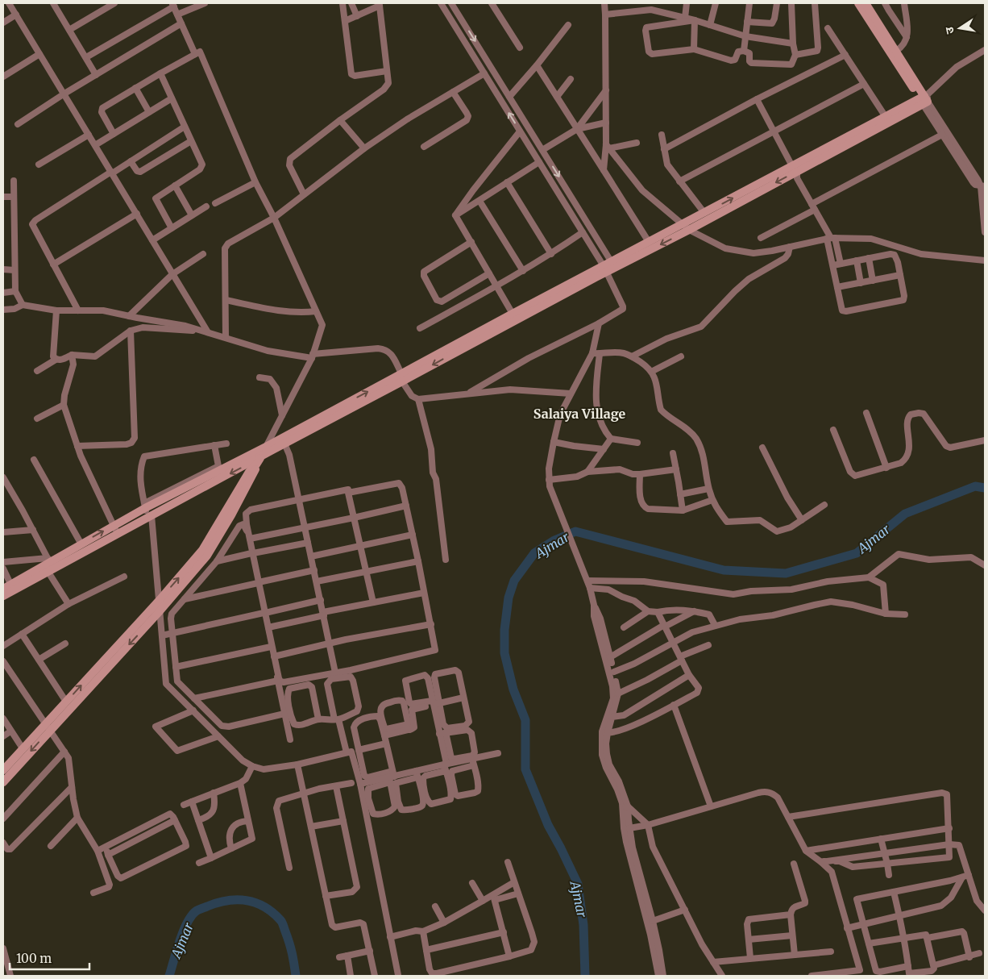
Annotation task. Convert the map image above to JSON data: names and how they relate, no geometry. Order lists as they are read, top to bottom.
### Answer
{
  "districts": ["Salaiya Village"],
  "water": ["Ajmar"],
  "scale_bar": "100 m",
  "north": "left"
}
